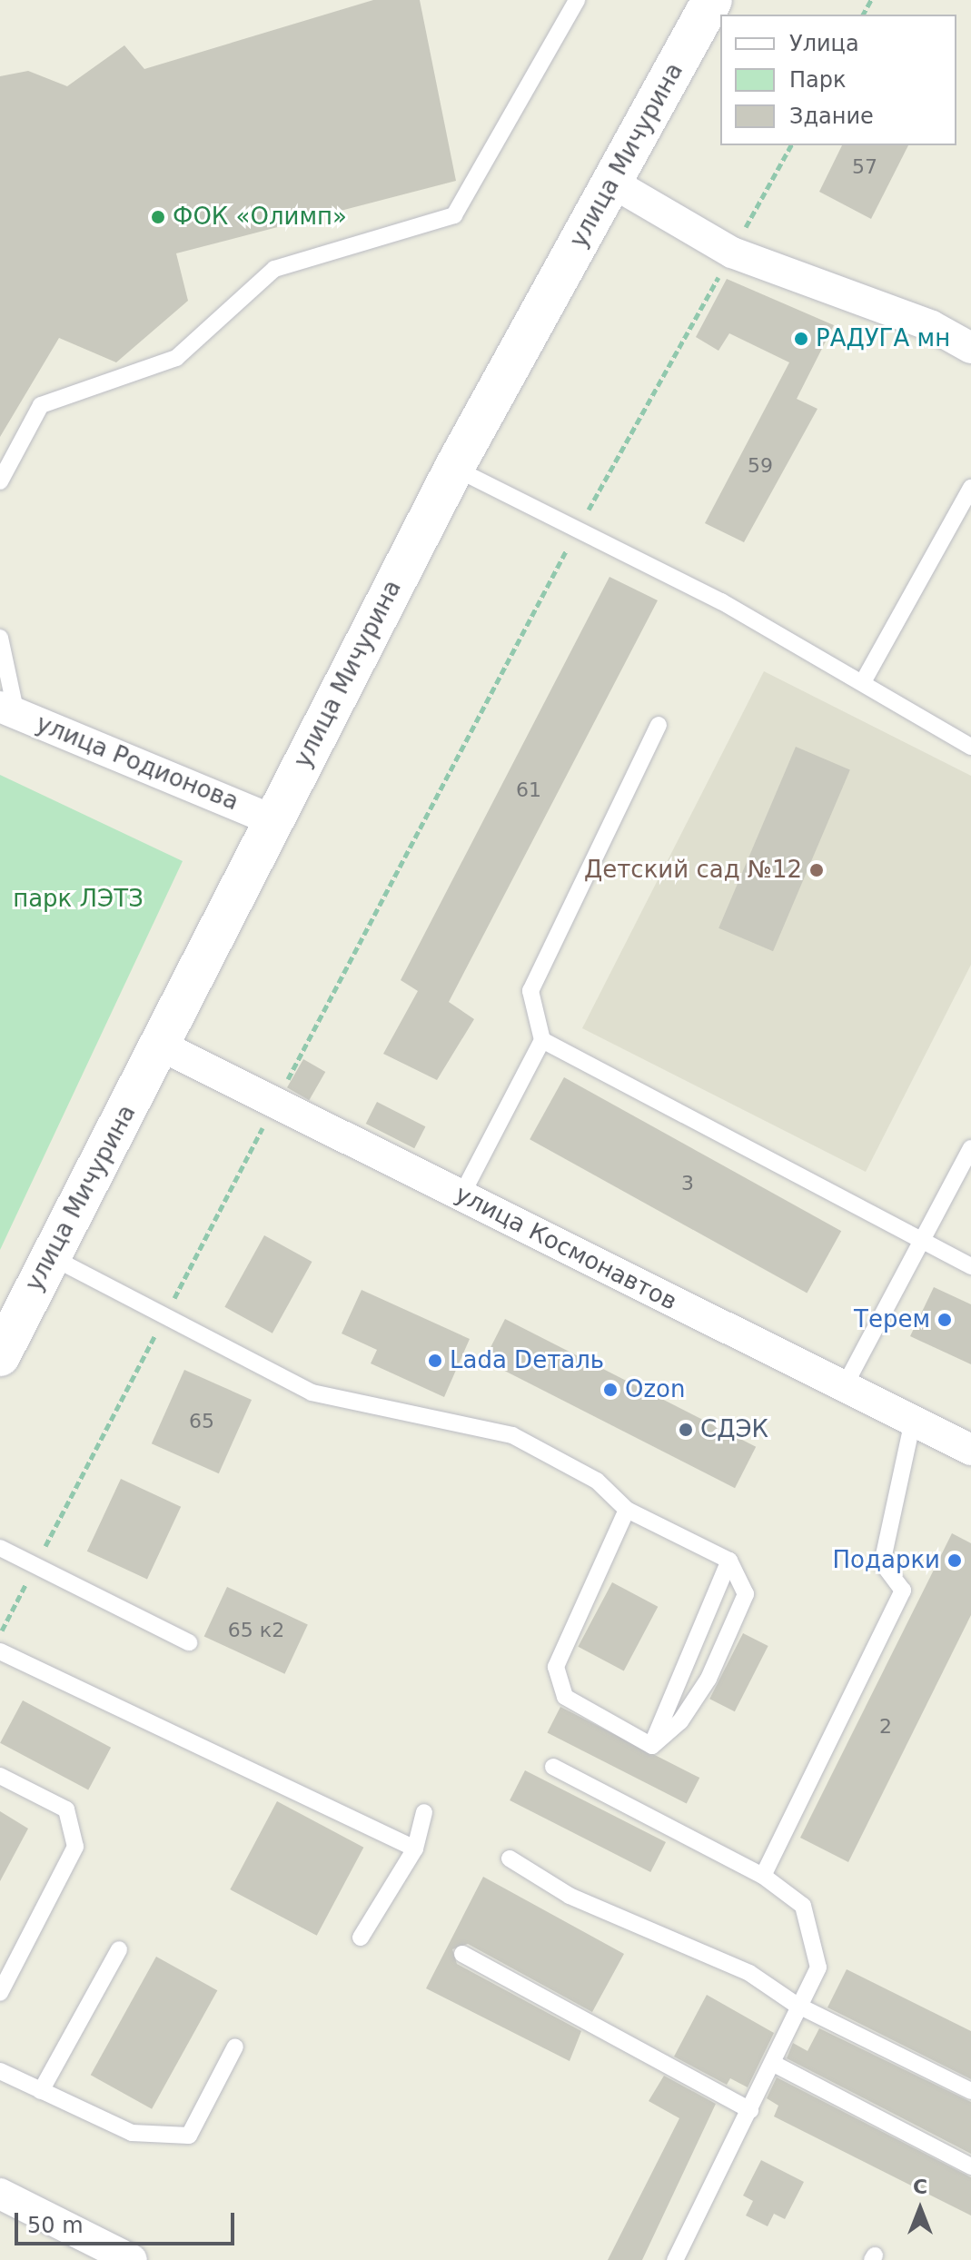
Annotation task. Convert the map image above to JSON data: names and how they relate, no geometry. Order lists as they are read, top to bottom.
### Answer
{
  "streets": {
    "main road": ["улица Мичурина"],
    "street": ["улица Родионова", "улица Космонавтов"]
  },
  "crossings": [
    ["улица Мичурина", "улица Родионова"],
    ["улица Мичурина", "улица Космонавтов"]
  ],
  "parks": ["парк ЛЭТЗ"],
  "places": [
    "ФОК «Олимп»",
    "РАДУГА мн",
    "Детский сад №12",
    "Терем",
    "Lada Dеталь",
    "Ozon",
    "СДЭК",
    "Подарки"
  ],
  "house_numbers": [
    "57",
    "59",
    "61",
    "3",
    "65",
    "65 к2",
    "2"
  ],
  "legend": ["Улица", "Парк", "Здание"],
  "scale_bar": "50 m",
  "north": "top"
}
